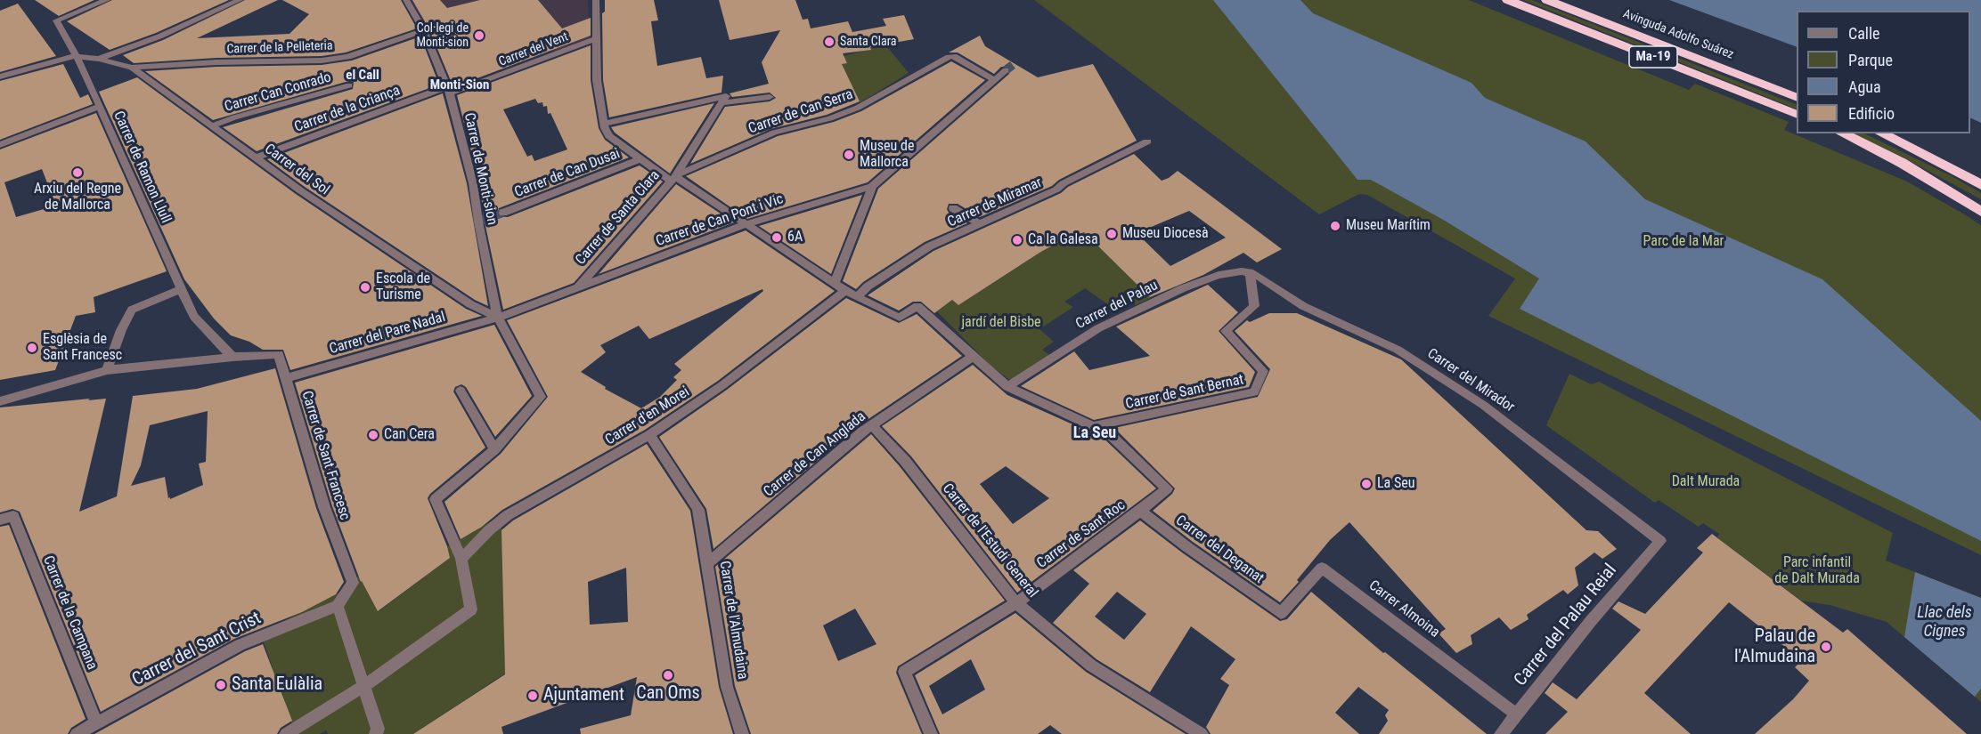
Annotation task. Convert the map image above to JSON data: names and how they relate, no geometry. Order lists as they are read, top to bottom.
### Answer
{
  "streets": {
    "highway": ["Avinguda Adolfo Suárez", "Ma-19"],
    "street": [
      "Carrer de la Pelleteria",
      "Carrer del Vent",
      "Carrer Can Conrado",
      "Carrer de la Criança",
      "Carrer de Can Serra",
      "Carrer de Ramon Llull",
      "Carrer de Monti-sion",
      "Carrer del Sol",
      "Carrer de Can Dusai",
      "Carrer de Miramar",
      "Carrer de Santa Clara",
      "Carrer de Can Pont i Vic",
      "Carrer del Palau",
      "Carrer del Pare Nadal",
      "Carrer del Mirador",
      "Carrer de Sant Bernat",
      "Carrer d'en Morei",
      "Carrer de Can Anglada",
      "Carrer de Sant Francesc",
      "Carrer de Sant Roc",
      "Carrer de l'Estudi General",
      "Carrer del Deganat",
      "Carrer Almoina",
      "Carrer de la Campana",
      "Carrer de l'Almudaina",
      "Carrer del Palau Reial",
      "Carrer del Sant Crist"
    ]
  },
  "crossings": [
    ["Carrer de la Pelleteria", "Carrer de Monti-sion"],
    ["Carrer de la Pelleteria", "Carrer del Sol"],
    ["Carrer del Vent", "Carrer de la Criança"],
    ["Carrer del Vent", "Carrer de Monti-sion"],
    ["Carrer Can Conrado", "Carrer del Sol"],
    ["Carrer de la Criança", "Carrer de Monti-sion"],
    ["Carrer de la Criança", "Carrer del Sol"],
    ["Carrer de Can Serra", "Carrer de Santa Clara"],
    ["Carrer de Ramon Llull", "Carrer del Sol"],
    ["Carrer de Ramon Llull", "Carrer de Sant Francesc"],
    ["Carrer de Monti-sion", "Carrer del Sol"],
    ["Carrer de Monti-sion", "Carrer de Santa Clara"],
    ["Carrer de Monti-sion", "Carrer del Pare Nadal"],
    ["Carrer del Sol", "Carrer de Santa Clara"],
    ["Carrer del Sol", "Carrer del Pare Nadal"],
    ["Carrer de Santa Clara", "Carrer de Can Pont i Vic"],
    ["Carrer de Santa Clara", "Carrer del Pare Nadal"],
    ["Carrer del Palau", "Carrer del Mirador"],
    ["Carrer del Palau", "Carrer de Sant Bernat"],
    ["Carrer del Pare Nadal", "Carrer de Sant Francesc"],
    ["Carrer del Mirador", "Carrer de Sant Bernat"],
    ["Carrer del Mirador", "Carrer del Palau Reial"],
    ["Carrer de Sant Bernat", "Carrer de Sant Roc"],
    ["Carrer d'en Morei", "Carrer de l'Almudaina"],
    ["Carrer de Can Anglada", "Carrer de l'Estudi General"],
    ["Carrer de Can Anglada", "Carrer de l'Almudaina"],
    ["Carrer de Sant Francesc", "Carrer del Sant Crist"],
    ["Carrer de Sant Roc", "Carrer de l'Estudi General"],
    ["Carrer de Sant Roc", "Carrer del Deganat"],
    ["Carrer del Deganat", "Carrer Almoina"],
    ["Carrer Almoina", "Carrer del Palau Reial"],
    ["Carrer de la Campana", "Carrer del Sant Crist"]
  ],
  "districts": ["el Call", "Monti-Sion", "La Seu"],
  "water": ["Llac dels Cignes"],
  "parks": [
    "Parc de la Mar",
    "jardí del Bisbe",
    "Dalt Murada",
    "Parc infantil de Dalt Murada"
  ],
  "places": [
    "Col·legi de Monti-sion",
    "Santa Clara",
    "Museu de Mallorca",
    "Arxiu del Regne de Mallorca",
    "Museu Marítim",
    "Museu Diocesà",
    "6A",
    "Ca la Galesa",
    "Escola de Turisme",
    "Esglèsia de Sant Francesc",
    "Can Cera",
    "La Seu",
    "Palau de l'Almudaina",
    "Can Oms",
    "Santa Eulàlia",
    "Ajuntament"
  ],
  "legend": [
    "Calle",
    "Parque",
    "Agua",
    "Edificio"
  ]
}
